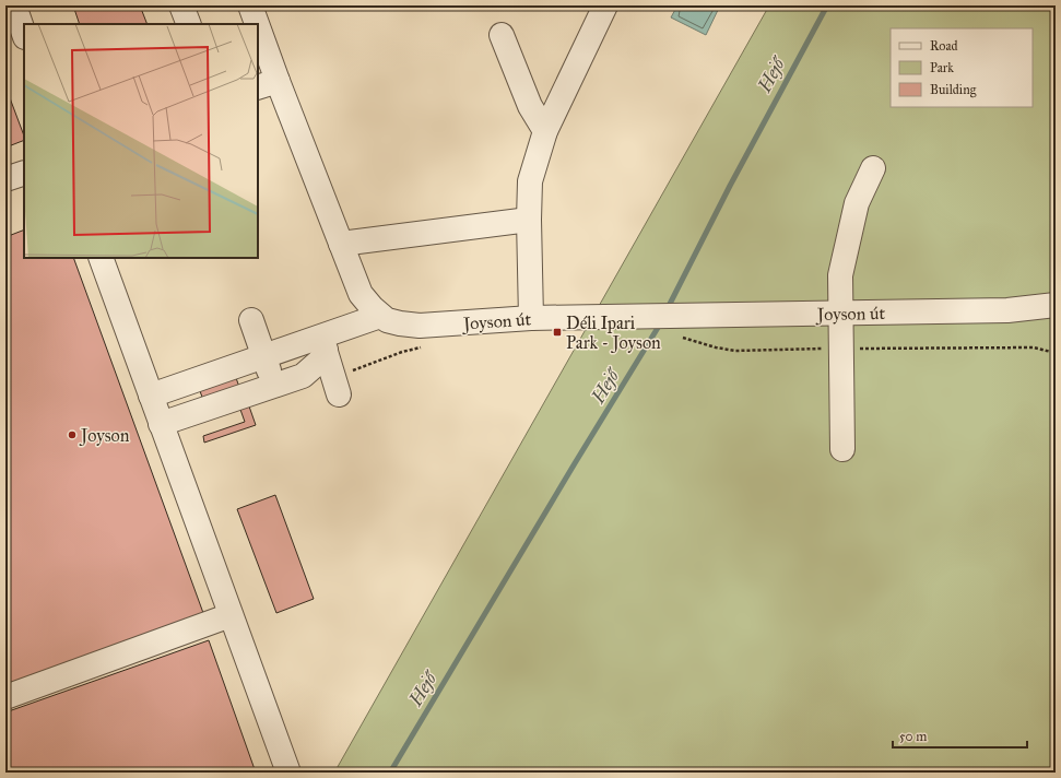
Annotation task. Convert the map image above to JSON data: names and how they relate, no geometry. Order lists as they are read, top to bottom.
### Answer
{
  "streets": {
    "street": ["Joyson út"]
  },
  "water": ["Hejő"],
  "places": {
    "transit": ["Déli Ipari Park - Joyson"],
    "other": ["Joyson"]
  },
  "legend": ["Road", "Park", "Building"],
  "scale_bar": "50 m"
}
